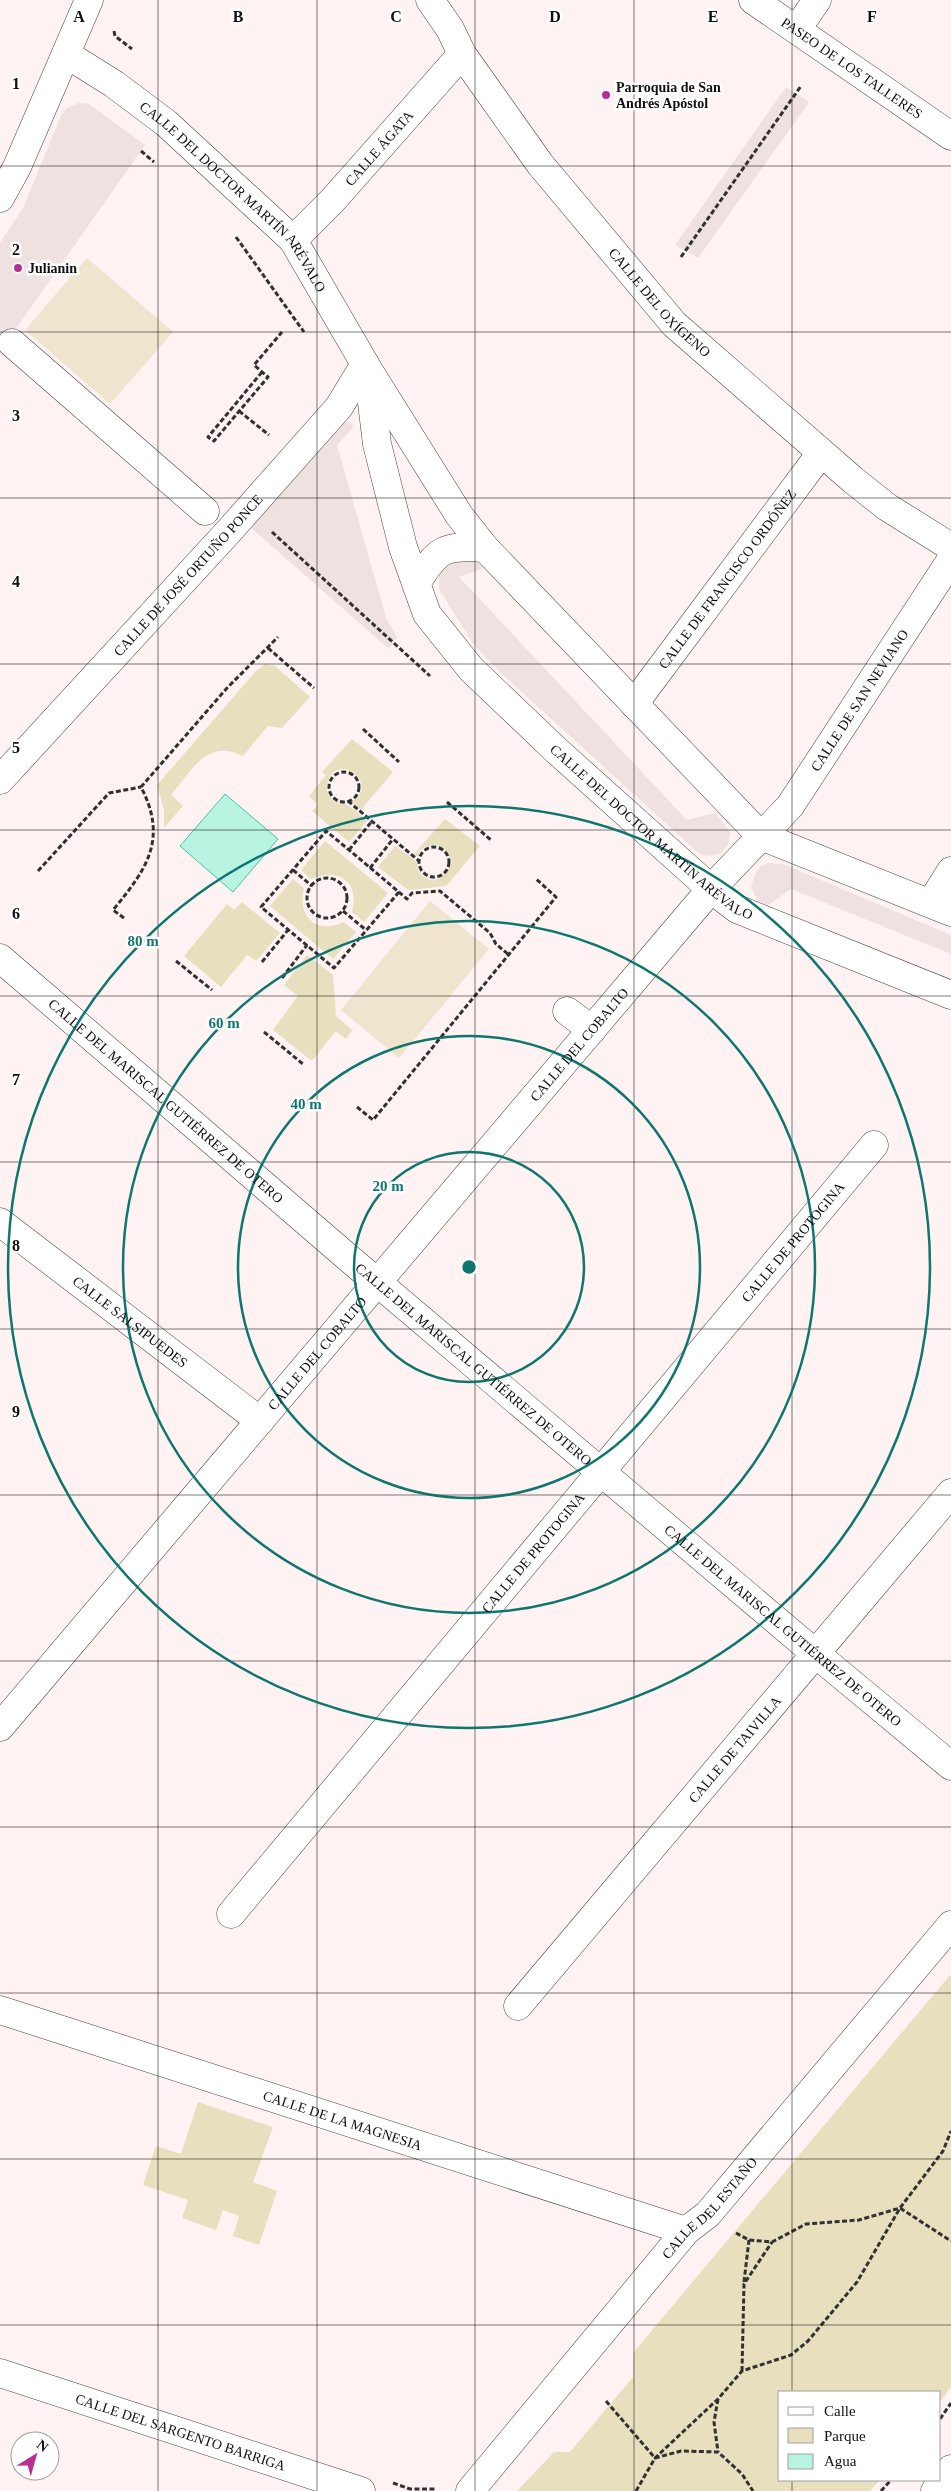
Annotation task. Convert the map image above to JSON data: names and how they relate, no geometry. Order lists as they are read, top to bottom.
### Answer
{
  "streets": {
    "street": [
      "PASEO DE LOS TALLERES",
      "CALLE ÁGATA",
      "CALLE DEL DOCTOR MARTÍN ARÉVALO",
      "CALLE DEL OXÍGENO",
      "CALLE DE JOSÉ ORTUÑO PONCE",
      "CALLE DE FRANCISCO ORDÓÑEZ",
      "CALLE DE SAN NEVIANO",
      "CALLE DEL COBALTO",
      "CALLE DEL MARISCAL GUTIÉRREZ DE OTERO",
      "CALLE DE PROTOGINA",
      "CALLE SALSIPUEDES",
      "CALLE DE TAIVILLA",
      "CALLE DE LA MAGNESIA",
      "CALLE DEL ESTAÑO",
      "CALLE DEL SARGENTO BARRIGA"
    ]
  },
  "crossings": [
    ["CALLE ÁGATA", "CALLE DEL DOCTOR MARTÍN ARÉVALO"],
    ["CALLE ÁGATA", "CALLE DEL OXÍGENO"],
    ["CALLE DEL DOCTOR MARTÍN ARÉVALO", "CALLE DE JOSÉ ORTUÑO PONCE"],
    ["CALLE DEL DOCTOR MARTÍN ARÉVALO", "CALLE DE FRANCISCO ORDÓÑEZ"],
    ["CALLE DEL DOCTOR MARTÍN ARÉVALO", "CALLE DE SAN NEVIANO"],
    ["CALLE DEL DOCTOR MARTÍN ARÉVALO", "CALLE DEL COBALTO"],
    ["CALLE DEL OXÍGENO", "CALLE DE FRANCISCO ORDÓÑEZ"],
    ["CALLE DE SAN NEVIANO", "CALLE DEL COBALTO"],
    ["CALLE DEL COBALTO", "CALLE DEL MARISCAL GUTIÉRREZ DE OTERO"],
    ["CALLE DEL COBALTO", "CALLE SALSIPUEDES"],
    ["CALLE DEL MARISCAL GUTIÉRREZ DE OTERO", "CALLE DE PROTOGINA"],
    ["CALLE DEL MARISCAL GUTIÉRREZ DE OTERO", "CALLE DE TAIVILLA"],
    ["CALLE DE LA MAGNESIA", "CALLE DEL ESTAÑO"]
  ],
  "places": ["Parroquia de San Andrés Apóstol", "Julianin"],
  "legend": ["Calle", "Parque", "Agua"],
  "north": "top right",
  "grid": {
    "columns": [
      "A",
      "B",
      "C",
      "D",
      "E",
      "F"
    ],
    "rows": [
      "1",
      "2",
      "3",
      "4",
      "5",
      "6",
      "7",
      "8",
      "9"
    ]
  },
  "rings": [
    "80 m",
    "60 m",
    "40 m",
    "20 m"
  ]
}
